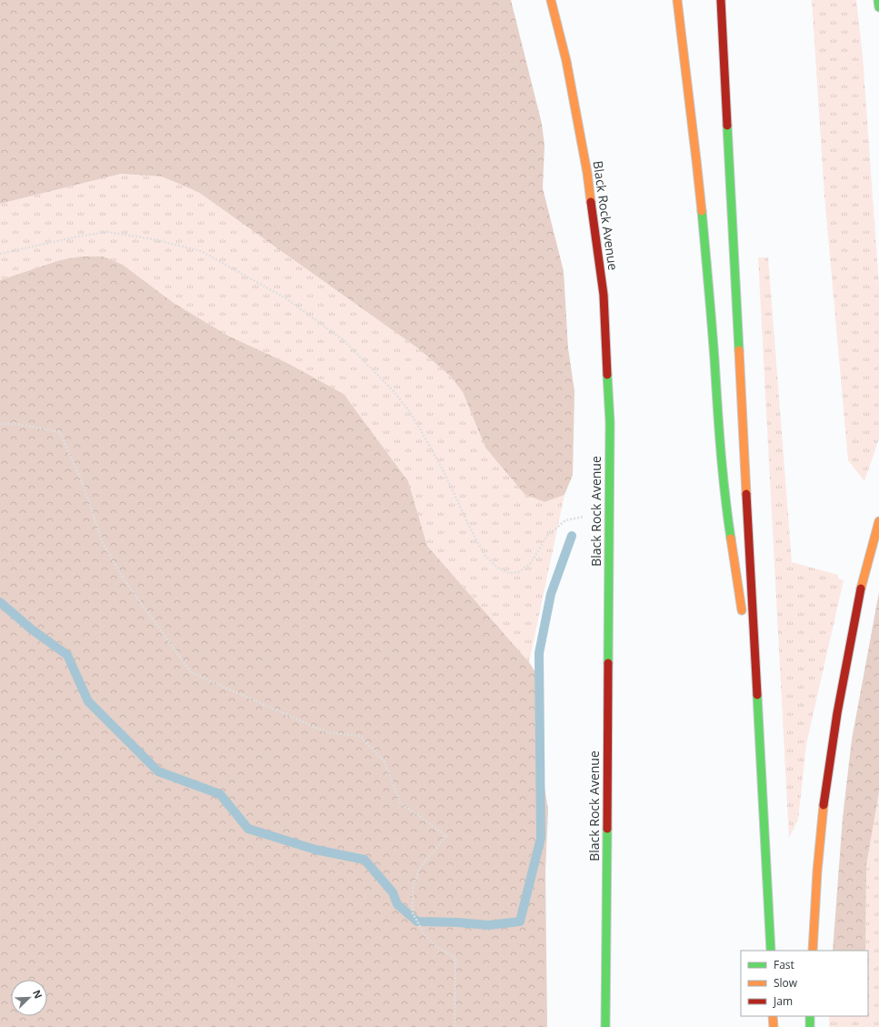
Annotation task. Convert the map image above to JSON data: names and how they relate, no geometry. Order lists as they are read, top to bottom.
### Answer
{
  "streets": {
    "main road": ["Black Rock Avenue"]
  },
  "legend": ["Fast", "Slow", "Jam"],
  "north": "top right"
}
